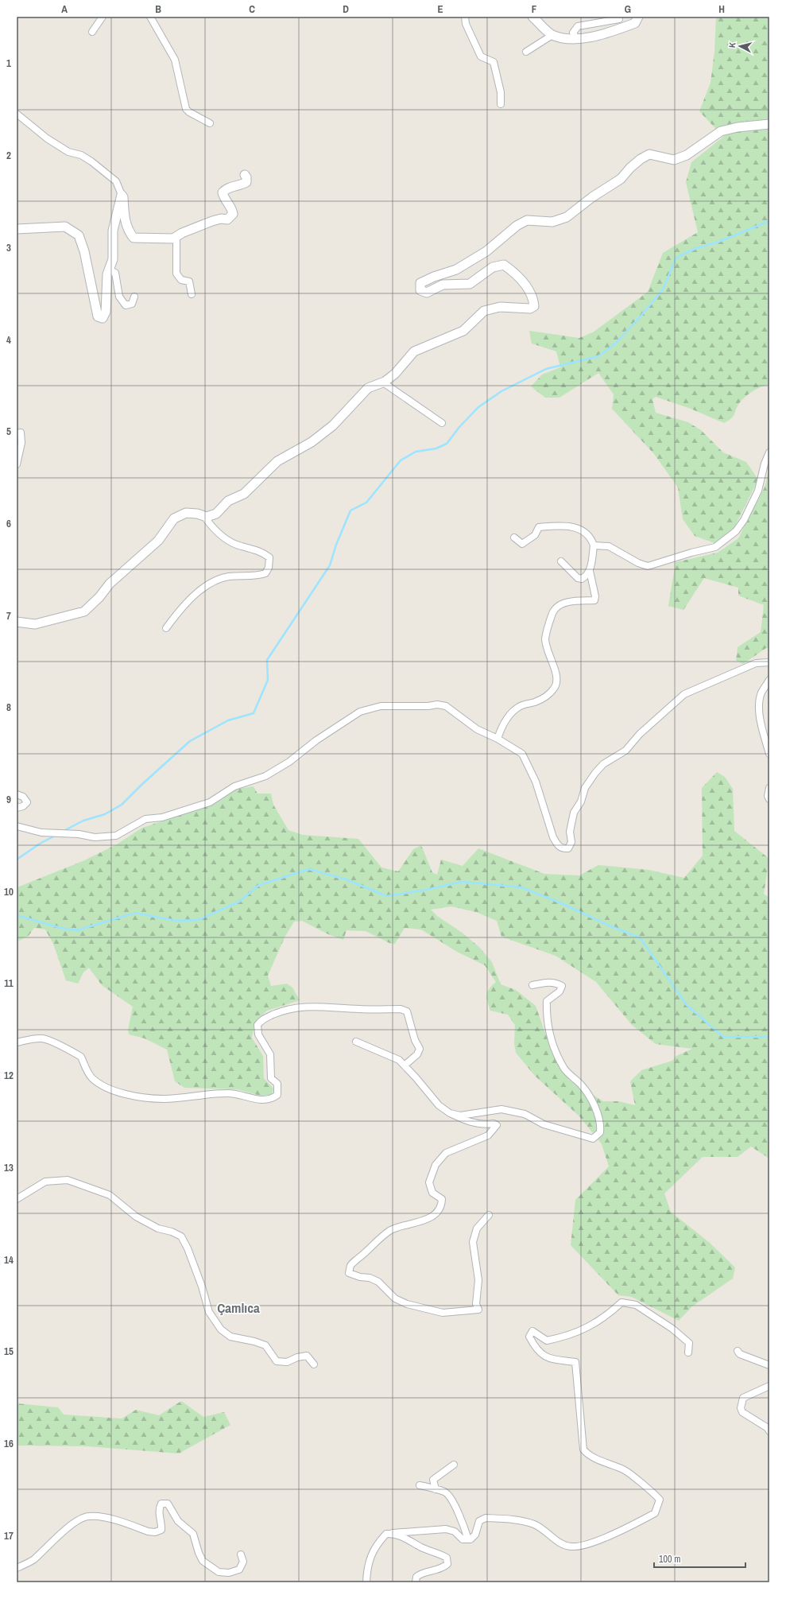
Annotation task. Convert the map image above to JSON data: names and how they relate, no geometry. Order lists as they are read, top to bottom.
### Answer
{
  "districts": ["Çamlıca"],
  "scale_bar": "100 m",
  "north": "left",
  "grid": {
    "columns": [
      "A",
      "B",
      "C",
      "D",
      "E",
      "F",
      "G",
      "H"
    ],
    "rows": [
      "1",
      "2",
      "3",
      "4",
      "5",
      "6",
      "7",
      "8",
      "9",
      "10",
      "11",
      "12",
      "13",
      "14",
      "15",
      "16",
      "17"
    ]
  }
}
